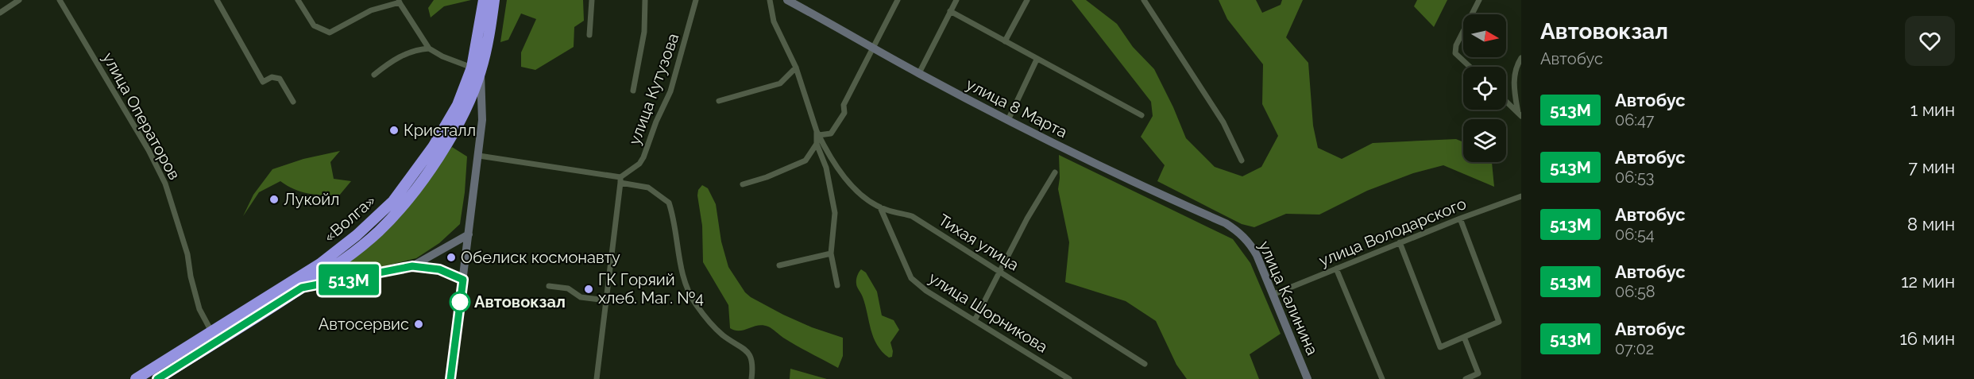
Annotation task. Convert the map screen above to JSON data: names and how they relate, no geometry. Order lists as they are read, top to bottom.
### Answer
{
  "streets": {
    "highway": ["«Волга»"],
    "main road": ["улица 8 Марта", "улица Калинина"],
    "street": [
      "улица Кутузова",
      "улица Операторов",
      "улица Володарского",
      "Тихая улица",
      "улица Шорникова"
    ]
  },
  "crossings": [
    ["улица 8 Марта", "улица Калинина"],
    ["улица Операторов", "«Волга»"],
    ["улица Володарского", "улица Калинина"],
    ["Тихая улица", "улица Шорникова"]
  ],
  "places": [
    "Кристалл",
    "Лукойл",
    "Обелиск космонавту",
    "ГК Горяий хлеб. Маг. №4",
    "Автовокзал",
    "Автосервис"
  ],
  "lines": ["bus line 513М"],
  "north": "right",
  "page": {
    "on_map": "513М",
    "heading": ["Автовокзал", "Автобус"],
    "list": [
      {
        "mark": "513М",
        "name": "Автобус",
        "note": "06:47",
        "value": "1 мин"
      },
      {
        "mark": "513М",
        "name": "Автобус",
        "note": "06:53",
        "value": "7 мин"
      },
      {
        "mark": "513М",
        "name": "Автобус",
        "note": "06:54",
        "value": "8 мин"
      },
      {
        "mark": "513М",
        "name": "Автобус",
        "note": "06:58",
        "value": "12 мин"
      },
      {
        "mark": "513М",
        "name": "Автобус",
        "note": "07:02",
        "value": "16 мин"
      }
    ]
  }
}
